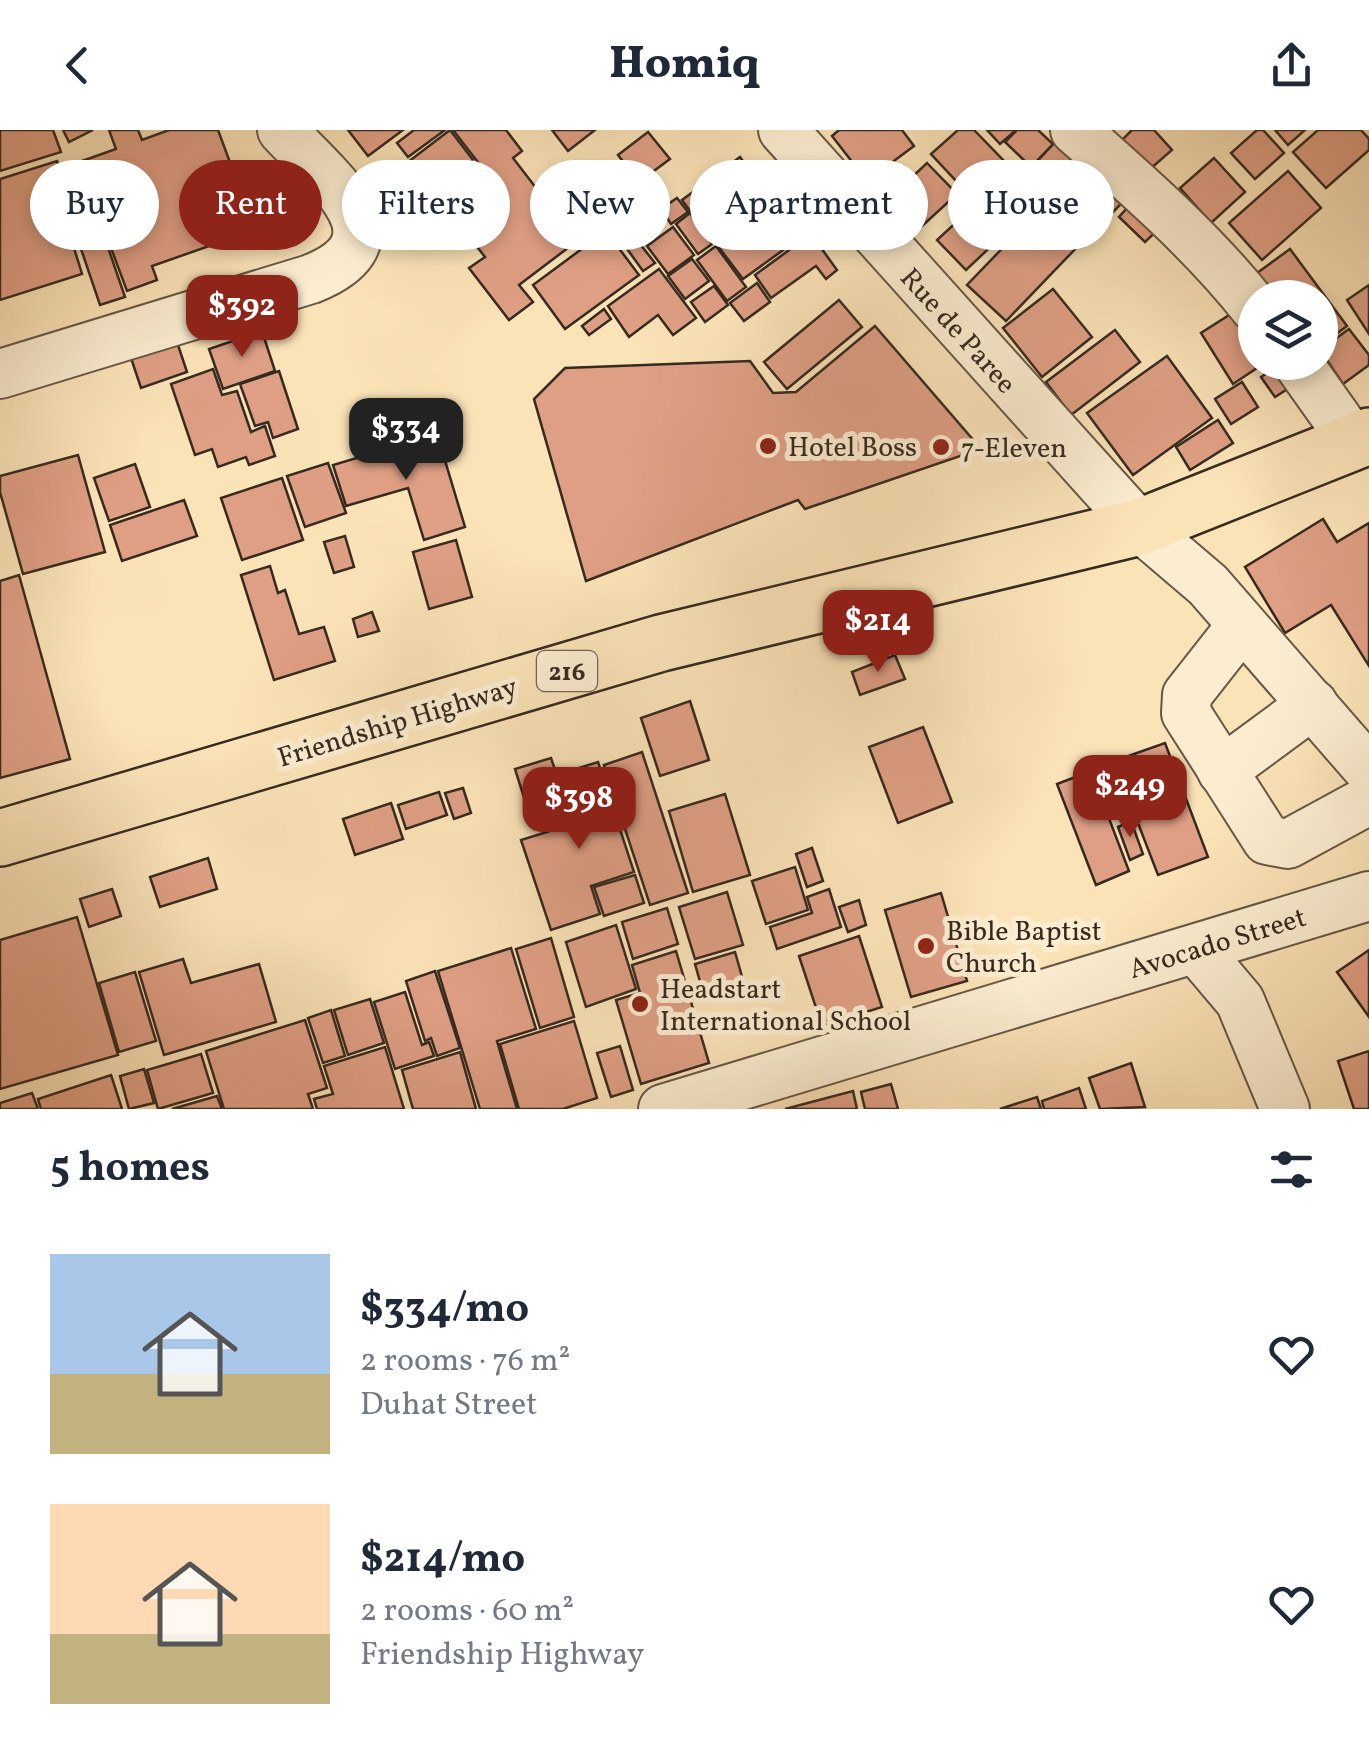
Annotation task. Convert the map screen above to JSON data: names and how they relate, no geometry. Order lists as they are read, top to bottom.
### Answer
{
  "streets": {
    "main road": ["216", "Friendship Highway"],
    "street": ["Rue de Paree", "Avocado Street"]
  },
  "crossings": [
    ["Rue de Paree", "Friendship Highway"]
  ],
  "places": [
    "Hotel Boss",
    "7-Eleven",
    "Bible Baptist Church",
    "Headstart International School"
  ],
  "page": {
    "header": "Homiq",
    "chip": [
      "Buy",
      "Rent",
      "Filters",
      "New",
      "Apartment",
      "House"
    ],
    "price": [
      "$392",
      "$334",
      "$214",
      "$249",
      "$398"
    ],
    "heading": "5 homes",
    "list": [
      {
        "name": "$334/mo",
        "note": "2 rooms · 76 m² · Duhat Street"
      },
      {
        "name": "$214/mo",
        "note": "2 rooms · 60 m² · Friendship Highway"
      }
    ]
  }
}
